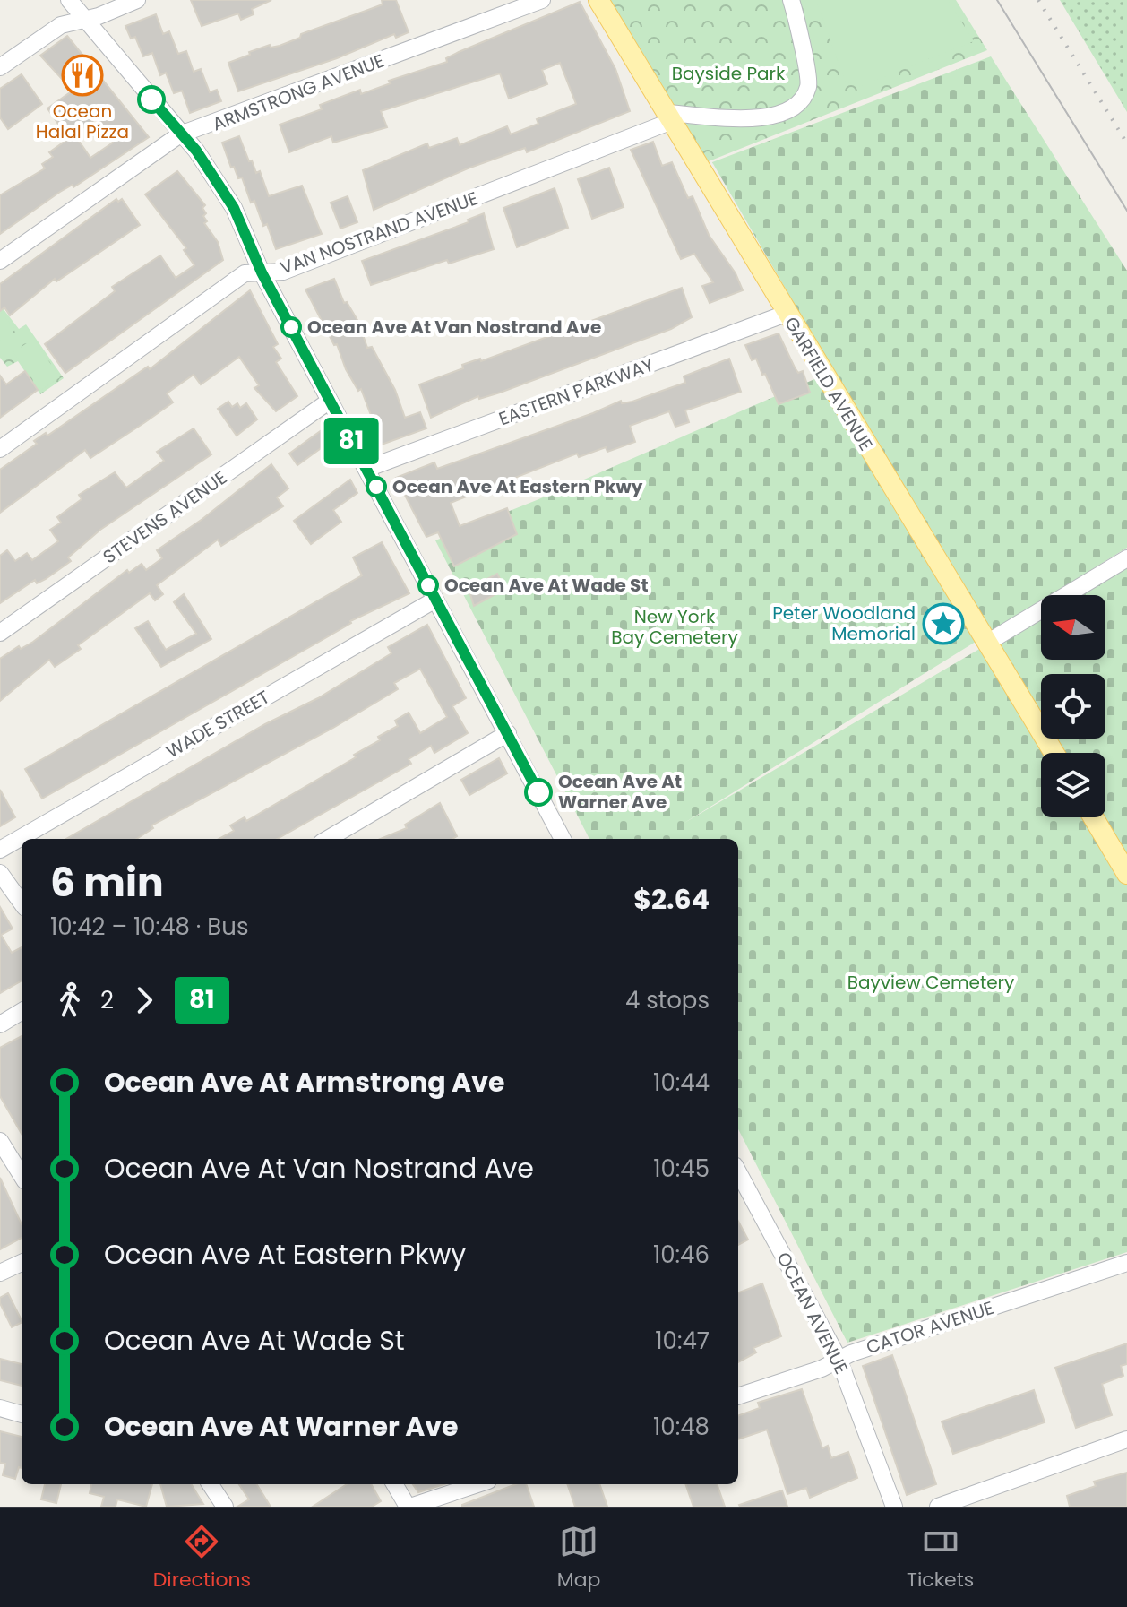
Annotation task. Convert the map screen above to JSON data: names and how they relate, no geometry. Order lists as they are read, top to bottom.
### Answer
{
  "streets": {
    "main road": ["GARFIELD AVENUE"],
    "street": [
      "ARMSTRONG AVENUE",
      "VAN NOSTRAND AVENUE",
      "EASTERN PARKWAY",
      "STEVENS AVENUE",
      "WADE STREET",
      "OCEAN AVENUE",
      "CATOR AVENUE"
    ]
  },
  "crossings": [
    ["VAN NOSTRAND AVENUE", "GARFIELD AVENUE"],
    ["GARFIELD AVENUE", "EASTERN PARKWAY"],
    ["OCEAN AVENUE", "CATOR AVENUE"]
  ],
  "parks": ["Bayside Park", "New York Bay Cemetery", "Bayview Cemetery"],
  "places": {
    "restaurant": ["Ocean Halal Pizza"],
    "other": [
      "Ocean Ave At Van Nostrand Ave",
      "Ocean Ave At Eastern Pkwy",
      "Ocean Ave At Wade St",
      "Ocean Ave At Warner Ave"
    ],
    "place": ["Peter Woodland Memorial"]
  },
  "lines": ["bus line 81"],
  "north": "left",
  "page": {
    "on_map": "81",
    "heading": ["6 min", "10:42 – 10:48 · Bus", "$2.64"],
    "legs": ["2", "81", "4 stops"],
    "list": [
      {
        "name": "Ocean Ave At Armstrong Ave",
        "value": "10:44"
      },
      {
        "name": "Ocean Ave At Van Nostrand Ave",
        "value": "10:45"
      },
      {
        "name": "Ocean Ave At Eastern Pkwy",
        "value": "10:46"
      },
      {
        "name": "Ocean Ave At Wade St",
        "value": "10:47"
      },
      {
        "name": "Ocean Ave At Warner Ave",
        "value": "10:48"
      }
    ],
    "tabs": ["Directions", "Map", "Tickets"]
  }
}
